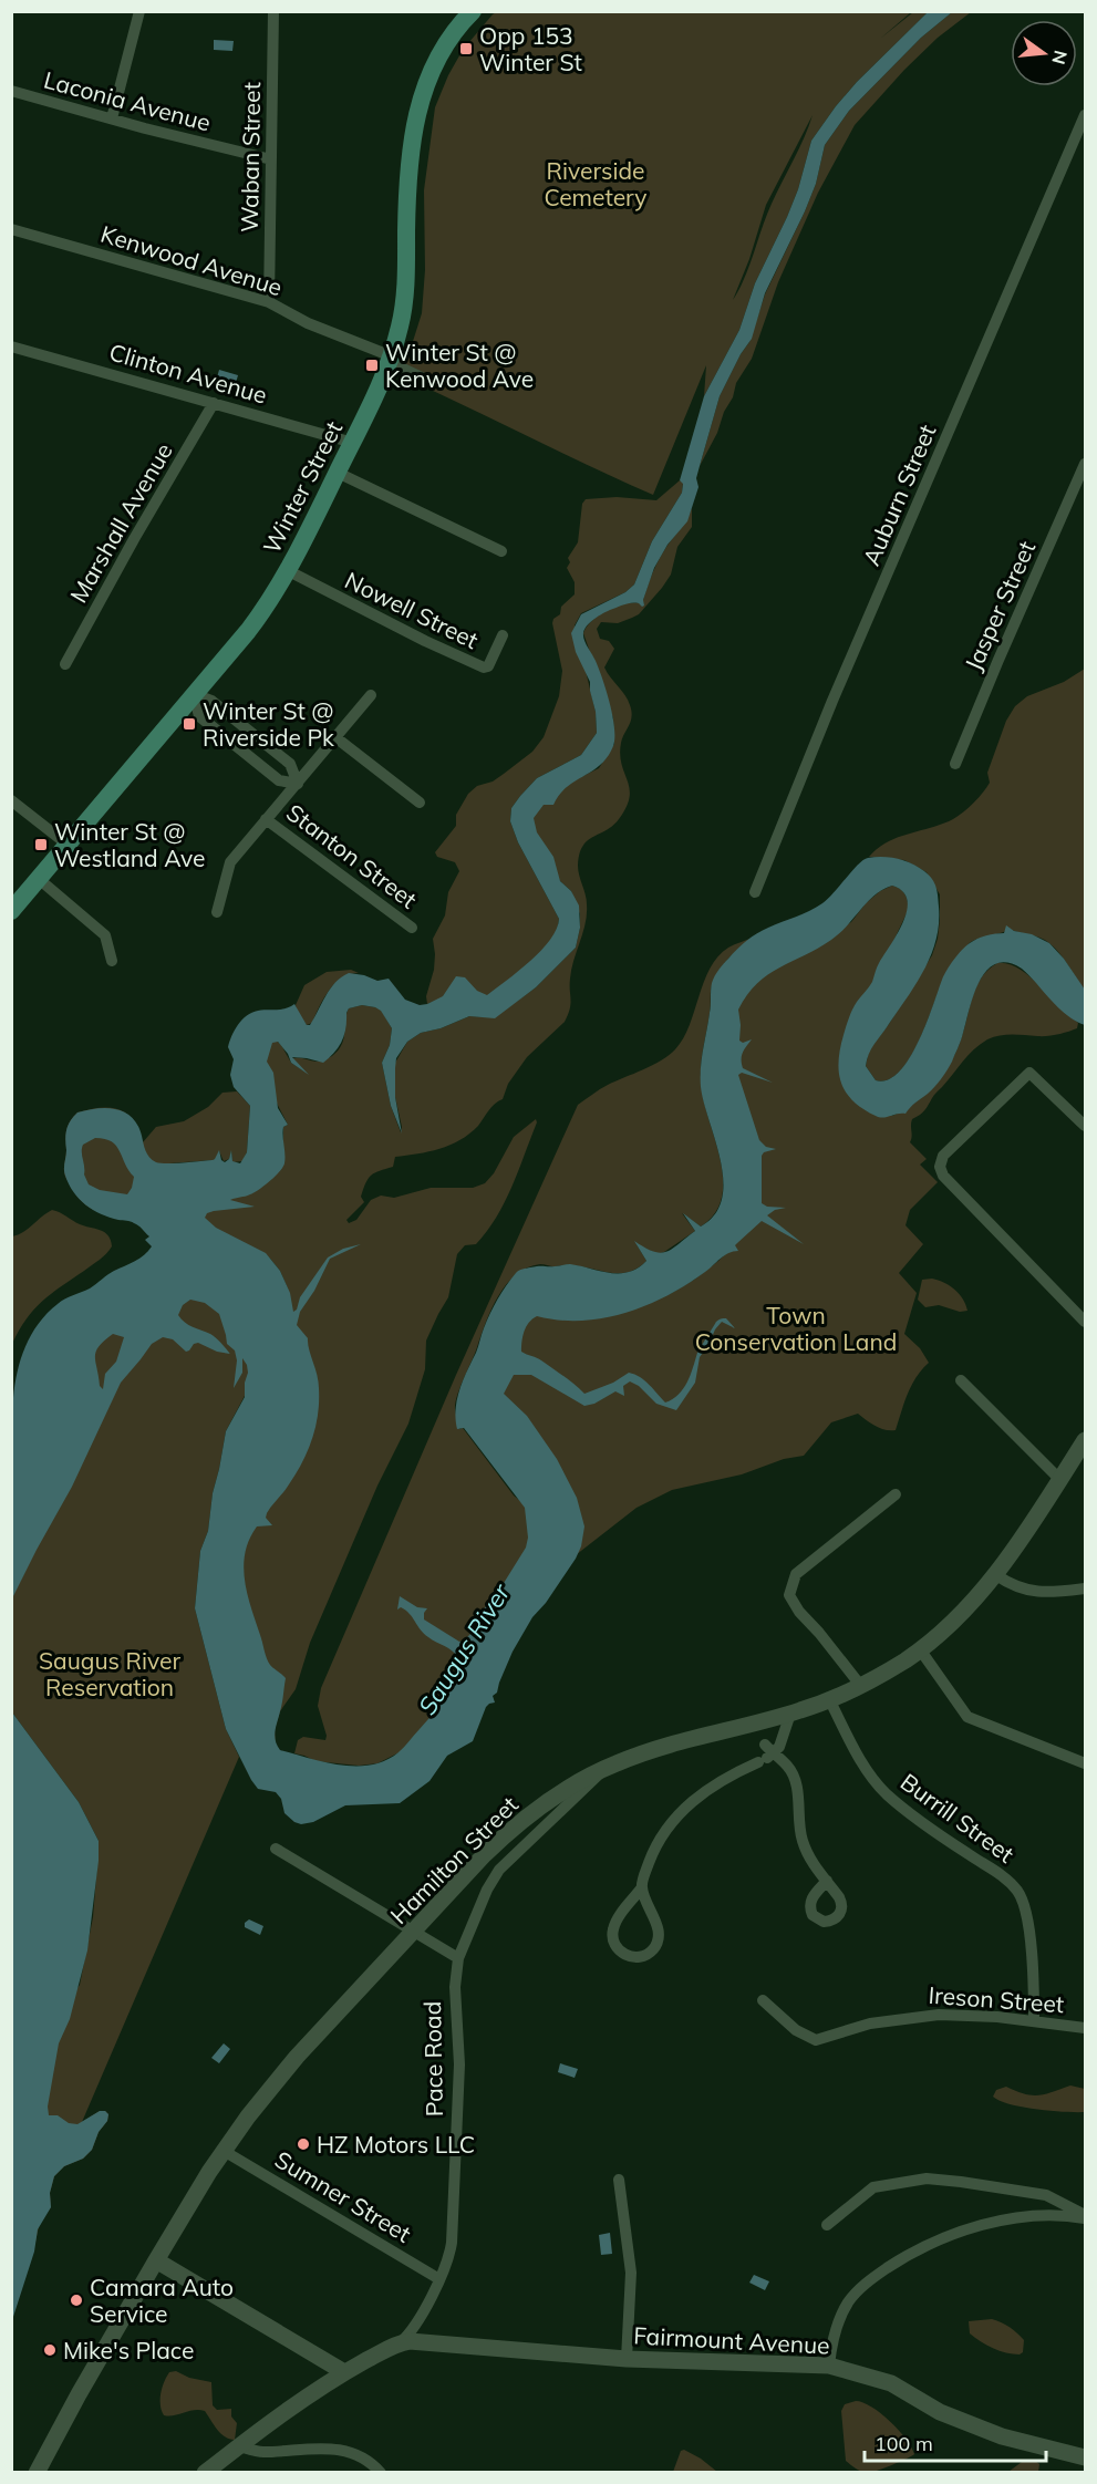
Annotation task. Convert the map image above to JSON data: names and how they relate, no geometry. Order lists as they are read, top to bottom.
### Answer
{
  "streets": {
    "main road": [
      "Winter Street",
      "Hamilton Street",
      "Pace Road",
      "Fairmount Avenue"
    ],
    "street": [
      "Laconia Avenue",
      "Waban Street",
      "Kenwood Avenue",
      "Clinton Avenue",
      "Auburn Street",
      "Marshall Avenue",
      "Jasper Street",
      "Nowell Street",
      "Stanton Street",
      "Burrill Street",
      "Ireson Street",
      "Sumner Street"
    ]
  },
  "crossings": [
    ["Laconia Avenue", "Waban Street"],
    ["Waban Street", "Kenwood Avenue"],
    ["Kenwood Avenue", "Winter Street"],
    ["Clinton Avenue", "Winter Street"],
    ["Clinton Avenue", "Marshall Avenue"],
    ["Winter Street", "Nowell Street"],
    ["Burrill Street", "Hamilton Street"],
    ["Burrill Street", "Ireson Street"],
    ["Hamilton Street", "Pace Road"],
    ["Hamilton Street", "Sumner Street"],
    ["Pace Road", "Sumner Street"],
    ["Pace Road", "Fairmount Avenue"]
  ],
  "water": ["Saugus River"],
  "parks": ["Riverside Cemetery", "Town Conservation Land", "Saugus River Reservation"],
  "places": {
    "transit": [
      "Opp 153 Winter St",
      "Winter St @ Kenwood Ave",
      "Winter St @ Riverside Pk",
      "Winter St @ Westland Ave"
    ],
    "other": ["HZ Motors LLC", "Camara Auto Service", "Mike's Place"]
  },
  "scale_bar": "100 m",
  "north": "right"
}
